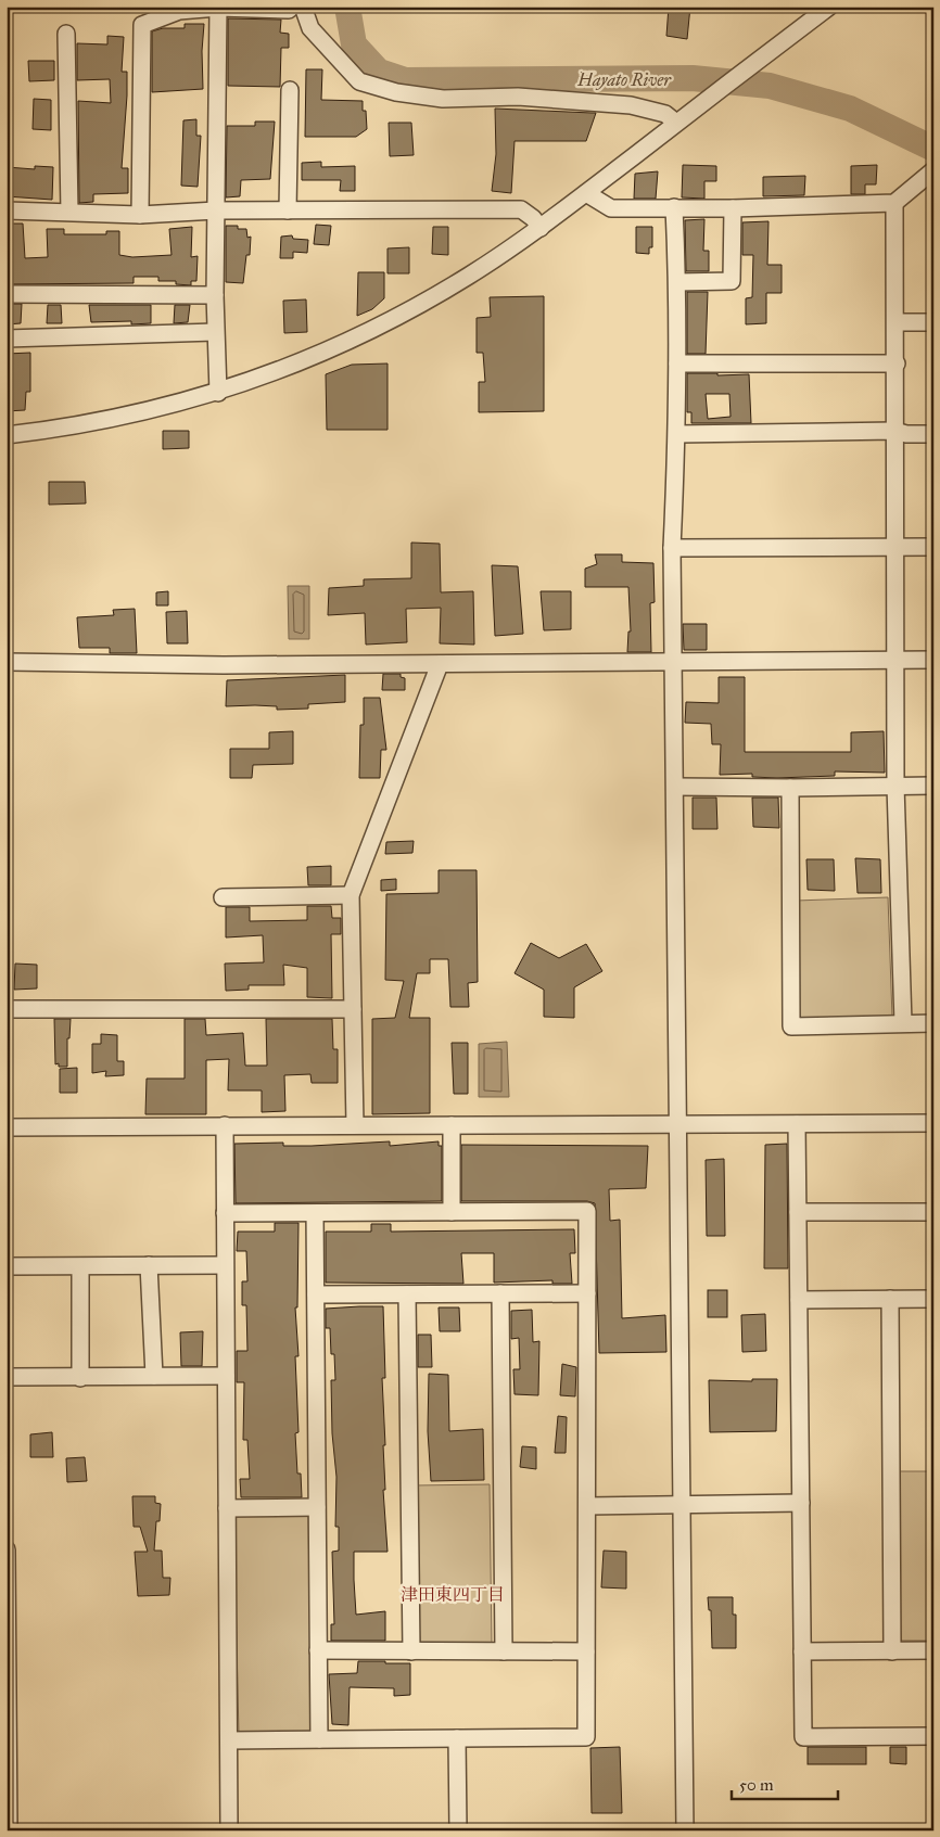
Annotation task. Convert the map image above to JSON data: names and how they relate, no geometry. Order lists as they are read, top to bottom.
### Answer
{
  "districts": ["津田東四丁目"],
  "water": ["Hayato River"],
  "scale_bar": "50 m"
}
